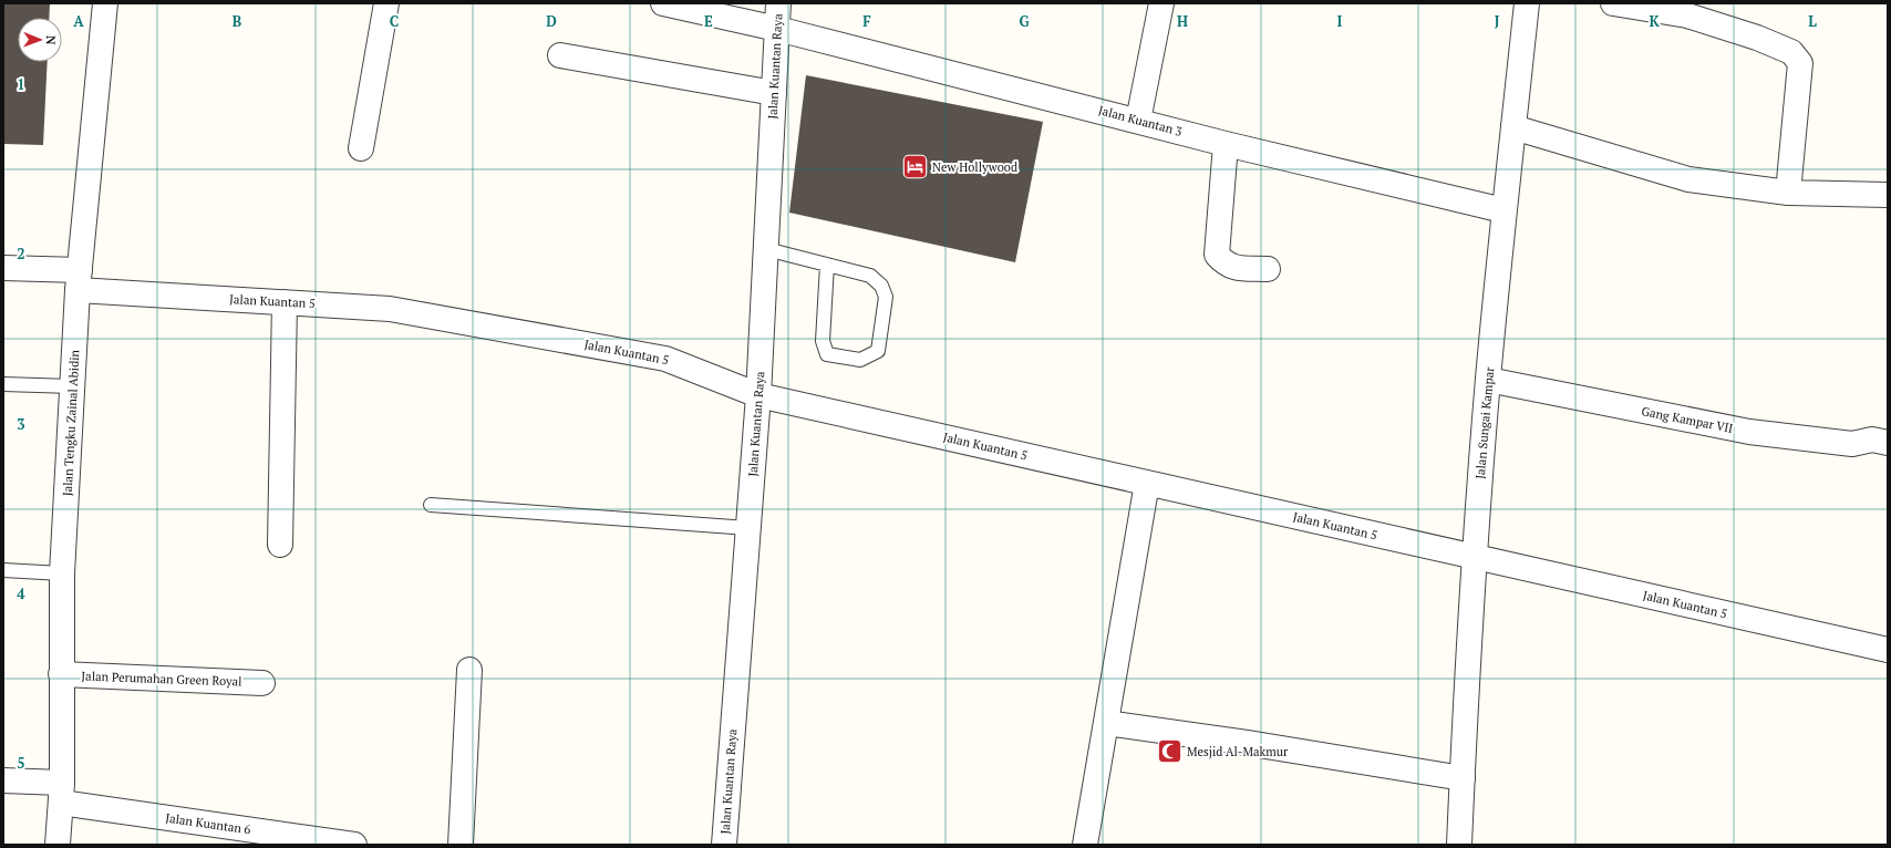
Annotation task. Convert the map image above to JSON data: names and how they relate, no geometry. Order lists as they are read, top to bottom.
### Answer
{
  "streets": {
    "street": [
      "Jalan Kuantan Raya",
      "Jalan Kuantan 3",
      "Jalan Kuantan 5",
      "Gang Kampar VII",
      "Jalan Tengku Zainal Abidin",
      "Jalan Sungai Kampar",
      "Jalan Perumahan Green Royal",
      "Jalan Kuantan 6"
    ]
  },
  "crossings": [
    ["Jalan Kuantan Raya", "Jalan Kuantan 3"],
    ["Jalan Kuantan Raya", "Jalan Kuantan 5"],
    ["Jalan Kuantan 3", "Jalan Sungai Kampar"],
    ["Jalan Kuantan 5", "Jalan Tengku Zainal Abidin"],
    ["Jalan Kuantan 5", "Jalan Sungai Kampar"],
    ["Gang Kampar VII", "Jalan Sungai Kampar"],
    ["Jalan Tengku Zainal Abidin", "Jalan Perumahan Green Royal"],
    ["Jalan Tengku Zainal Abidin", "Jalan Kuantan 6"]
  ],
  "places": {
    "hotel": ["New Hollywood"],
    "mosque": ["Mesjid Al-Makmur"]
  },
  "north": "right",
  "grid": {
    "columns": [
      "A",
      "B",
      "C",
      "D",
      "E",
      "F",
      "G",
      "H",
      "I",
      "J",
      "K",
      "L"
    ],
    "rows": [
      "1",
      "2",
      "3",
      "4",
      "5"
    ]
  }
}
